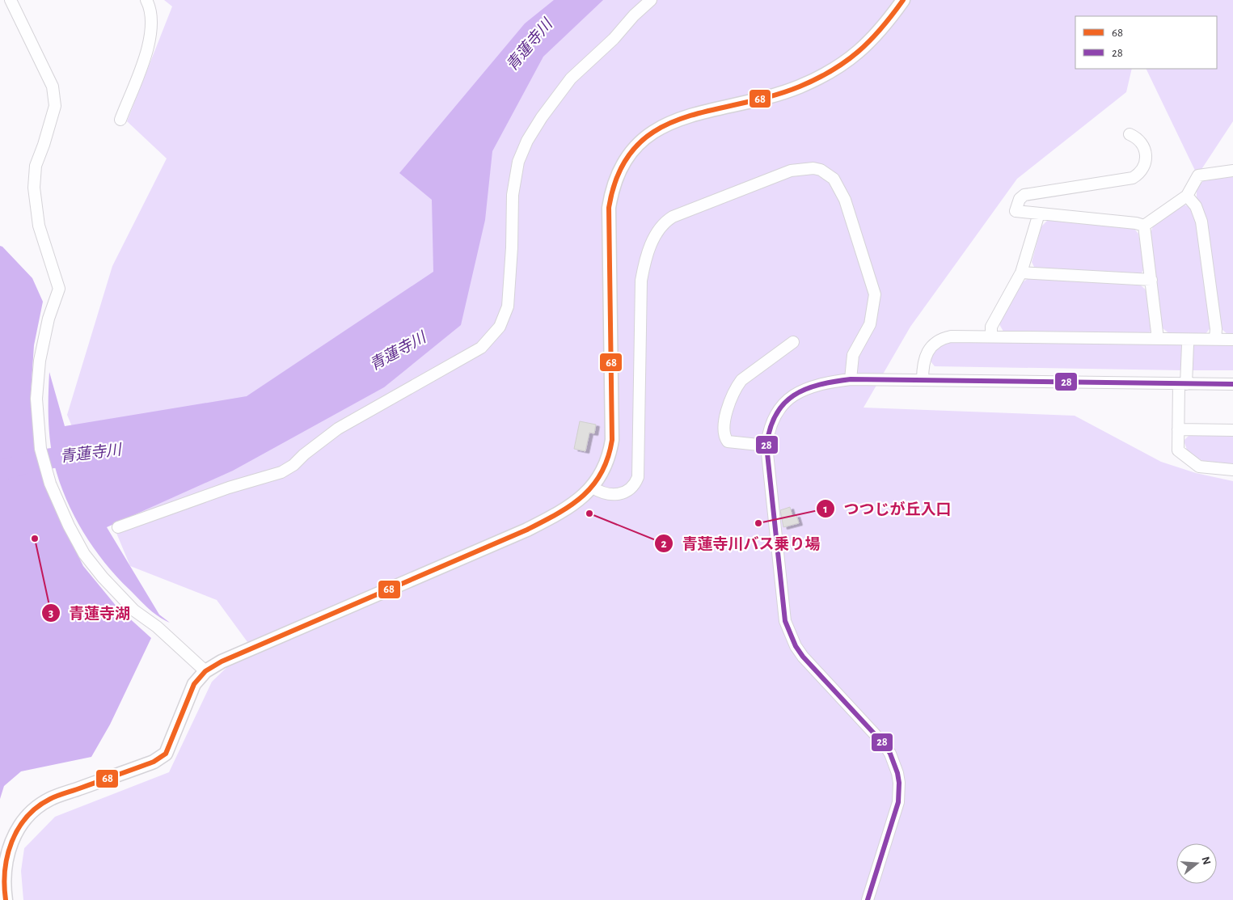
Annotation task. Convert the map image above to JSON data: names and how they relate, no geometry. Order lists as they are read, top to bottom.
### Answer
{
  "water": ["青蓮寺川"],
  "places": ["青蓮寺川バス乗り場", "つつじが丘入口", "青蓮寺湖"],
  "lines": ["transit line 68", "transit line 28"],
  "legend": ["68", "28"],
  "north": "right"
}
